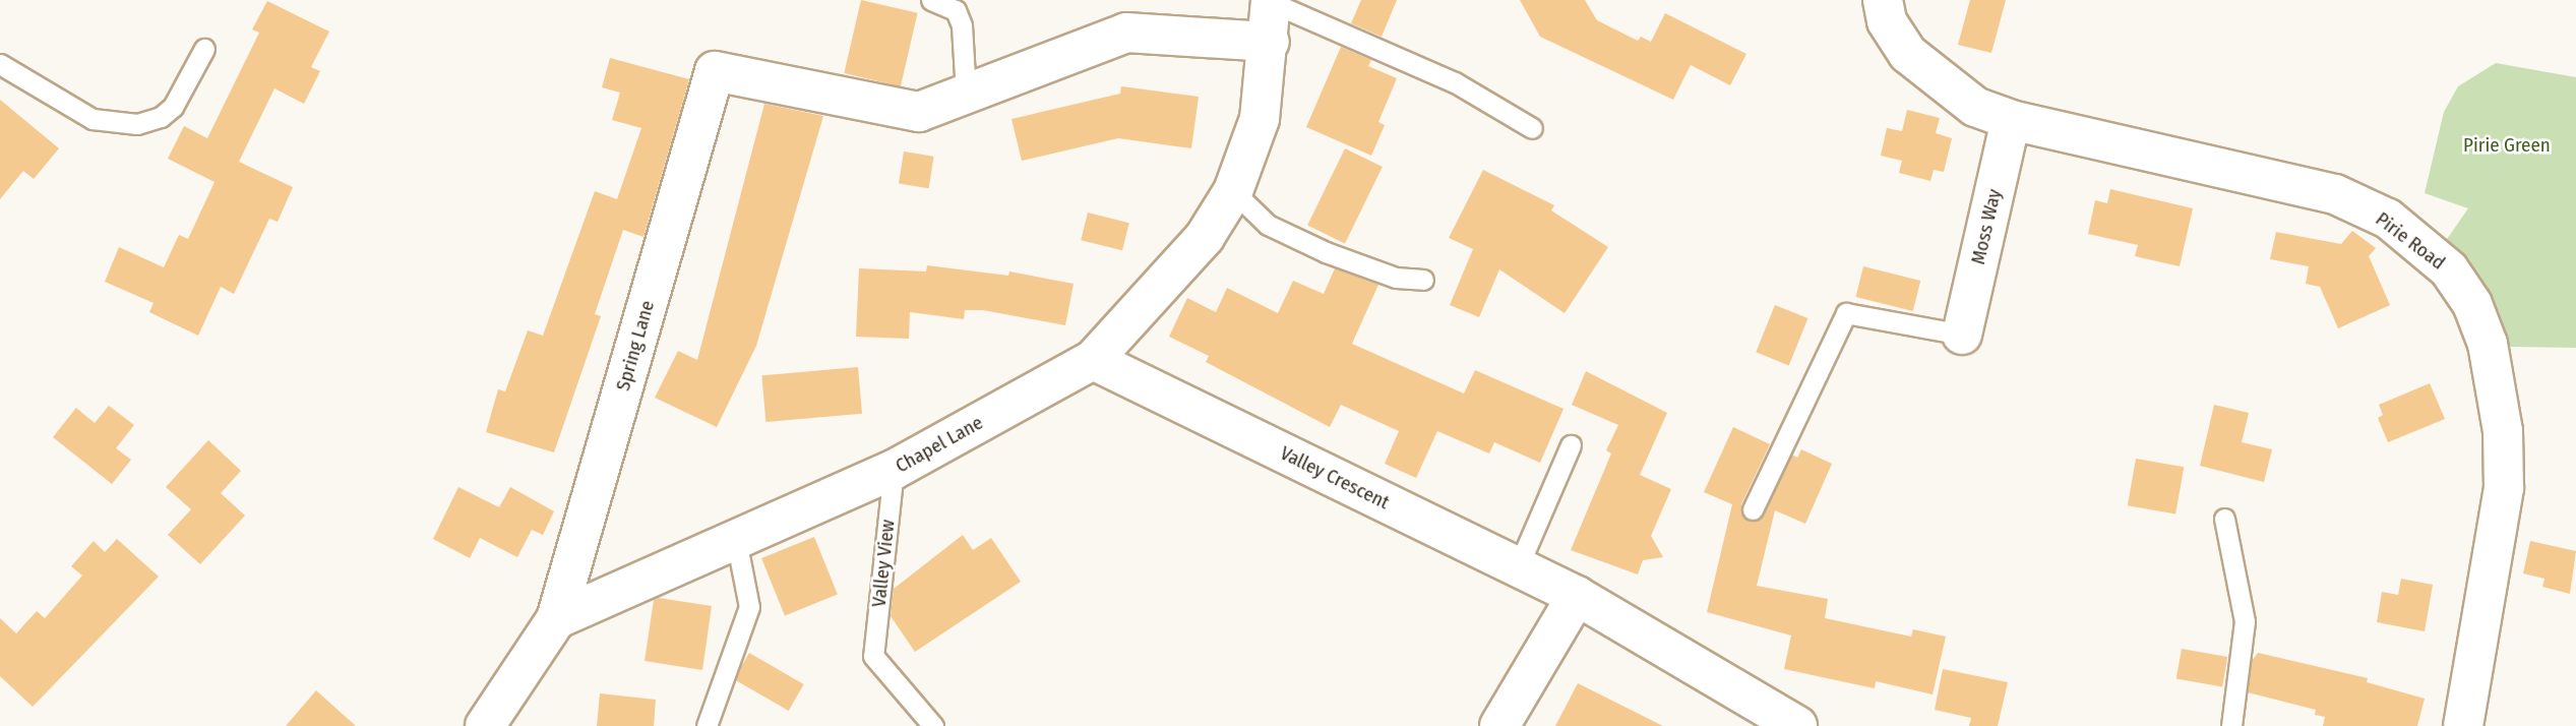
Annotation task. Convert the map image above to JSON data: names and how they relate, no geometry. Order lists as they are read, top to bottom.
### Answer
{
  "streets": {
    "street": [
      "Moss Way",
      "Pirie Road",
      "Spring Lane",
      "Chapel Lane",
      "Valley Crescent"
    ],
    "lane": ["Valley View"]
  },
  "crossings": [
    ["Moss Way", "Pirie Road"],
    ["Spring Lane", "Chapel Lane"],
    ["Chapel Lane", "Valley Crescent"],
    ["Chapel Lane", "Valley View"]
  ],
  "parks": ["Pirie Green"]
}
